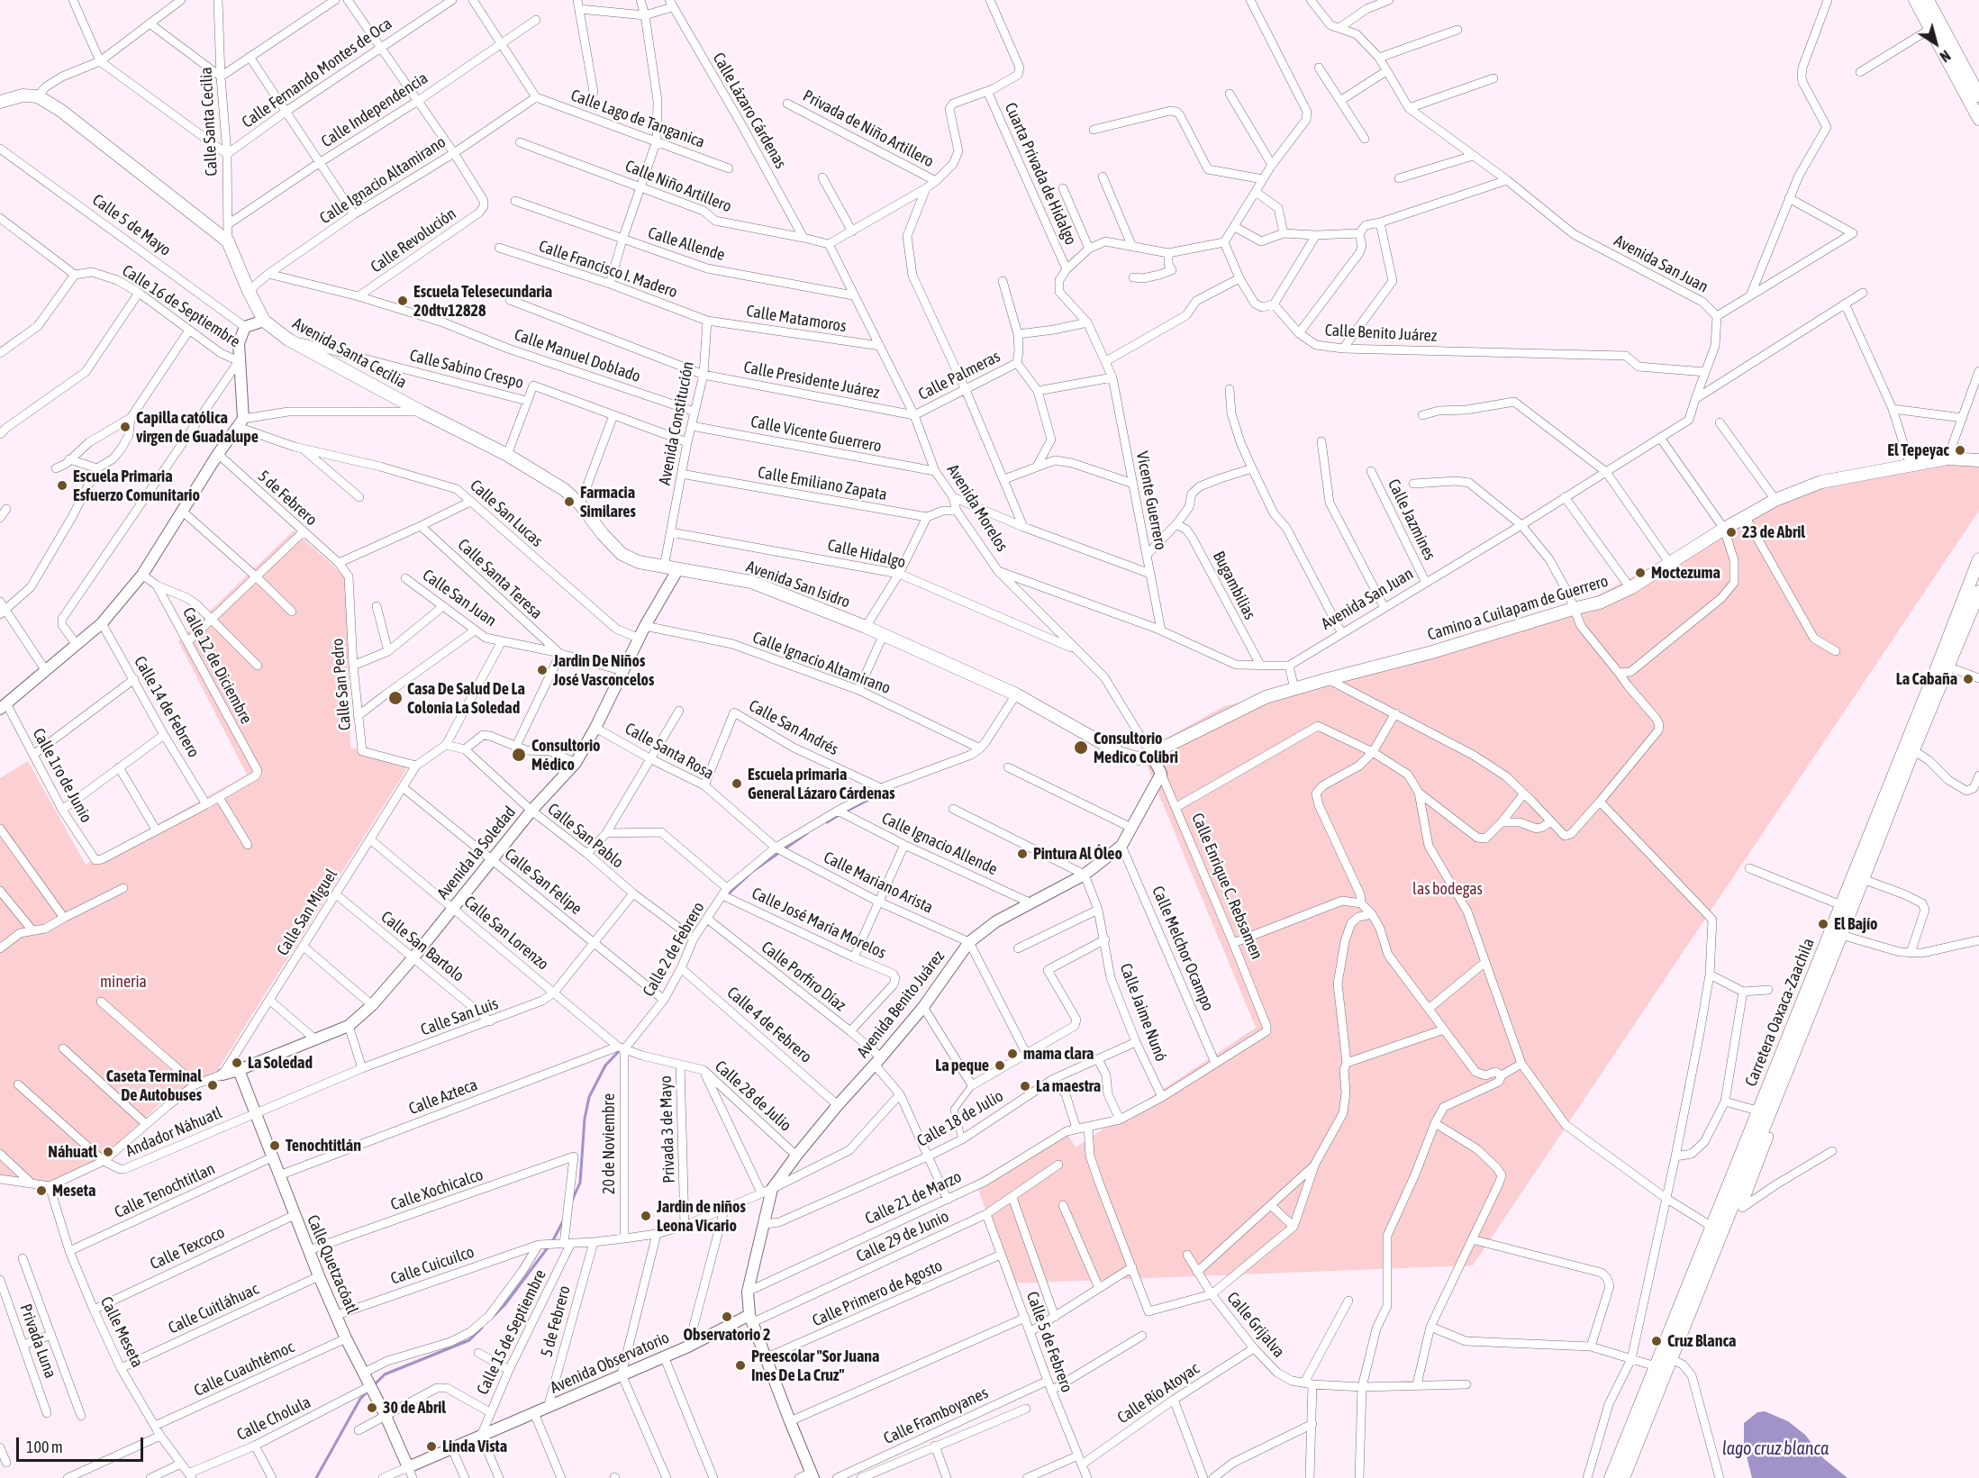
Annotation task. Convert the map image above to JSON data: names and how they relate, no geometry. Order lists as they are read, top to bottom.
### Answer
{
  "streets": {
    "main road": [
      "Avenida Santa Cecilia",
      "Avenida San Isidro",
      "Camino a Cuilapam de Guerrero",
      "Carretera Oaxaca-Zaachila"
    ],
    "street": [
      "Calle Fernando Montes de Oca",
      "Calle Independencia",
      "Calle Lázaro Cárdenas",
      "Calle Lago de Tanganica",
      "Calle Santa Cecilia",
      "Privada de Niño Artillero",
      "Cuarta Privada de Hidalgo",
      "Calle Ignacio Altamirano",
      "Calle Niño Artillero",
      "Calle 5 de Mayo",
      "Calle Revolución",
      "Calle Allende",
      "Avenida San Juan",
      "Calle Francisco I. Madero",
      "Calle 16 de Septiembre",
      "Calle Matamoros",
      "Calle Benito Juárez",
      "Calle Manuel Doblado",
      "Calle Sabino Crespo",
      "Calle Palmeras",
      "Calle Presidente Juárez",
      "Avenida Constitución",
      "Calle Vicente Guerrero",
      "Calle Emiliano Zapata",
      "5 de Febrero",
      "Vicente Guerrero",
      "Avenida Morelos",
      "Calle San Lucas",
      "Calle Jazmines",
      "Calle Hidalgo",
      "Calle Santa Teresa",
      "Bugambilias",
      "Calle San Juan",
      "Calle 12 de Diciembre",
      "Calle San Pedro",
      "Calle 14 de Febrero",
      "Calle San Andrés",
      "Calle Santa Rosa",
      "Calle 1ro de Junio",
      "Calle San Pablo",
      "Calle Ignacio Allende",
      "Avenida la Soledad",
      "Calle San Felipe",
      "Calle Mariano Arista",
      "Calle Enrique C. Rebsamen",
      "Calle San Miguel",
      "Calle José María Morelos",
      "Calle San Lorenzo",
      "Calle San Bartolo",
      "Calle Melchor Ocampo",
      "Calle 2 de Febrero",
      "Calle Porfiro Díaz",
      "Avenida Benito Juárez",
      "Calle Jaime Nunó",
      "Calle San Luis",
      "Calle 4 de Febrero",
      "Calle 28 de Julio",
      "Calle Azteca",
      "Calle 18 de Julio",
      "Privada 3 de Mayo",
      "Andador Náhuatl",
      "20 de Noviembre",
      "Calle Xochicalco",
      "Calle Tenochtitlan",
      "Calle 21 de Marzo",
      "Calle 29 de Junio",
      "Calle Texcoco",
      "Calle Quetzacóatl",
      "Calle Cuicuilco",
      "Calle Primero de Agosto",
      "Calle Cuitláhuac",
      "Calle Grijalva",
      "Calle Meseta",
      "Calle 15 de Septiembre",
      "Privada Luna",
      "Calle 5 de Febrero",
      "Avenida Observatorio",
      "Calle Cuauhtémoc",
      "Calle Río Atoyac",
      "Calle Framboyanes",
      "Calle Cholula"
    ]
  },
  "crossings": [
    ["Calle Fernando Montes de Oca", "Calle Santa Cecilia"],
    ["Calle Independencia", "Calle Santa Cecilia"],
    ["Calle Lázaro Cárdenas", "Calle Niño Artillero"],
    ["Calle Lago de Tanganica", "Calle Ignacio Altamirano"],
    ["Cuarta Privada de Hidalgo", "Vicente Guerrero"],
    ["Calle Ignacio Altamirano", "Calle Revolución"],
    ["Calle Ignacio Altamirano", "Calle Manuel Doblado"],
    ["Calle Ignacio Altamirano", "Avenida la Soledad"],
    ["Calle Ignacio Altamirano", "Calle 2 de Febrero"],
    ["Calle Niño Artillero", "Avenida Morelos"],
    ["Calle Revolución", "Calle Manuel Doblado"],
    ["Calle Allende", "Avenida Morelos"],
    ["Avenida San Juan", "Calle Benito Juárez"],
    ["Avenida San Juan", "Calle Jazmines"],
    ["Calle Francisco I. Madero", "Calle Matamoros"],
    ["Calle Francisco I. Madero", "Avenida Constitución"],
    ["Calle Matamoros", "Avenida Constitución"],
    ["Calle Matamoros", "Avenida Morelos"],
    ["Avenida Santa Cecilia", "Calle Sabino Crespo"],
    ["Avenida Santa Cecilia", "Avenida San Isidro"],
    ["Calle Manuel Doblado", "Avenida Constitución"],
    ["Calle Sabino Crespo", "Avenida Constitución"],
    ["Calle Palmeras", "Calle Presidente Juárez"],
    ["Calle Palmeras", "Avenida Morelos"],
    ["Calle Presidente Juárez", "Avenida Constitución"],
    ["Calle Presidente Juárez", "Avenida Morelos"],
    ["Avenida Constitución", "Calle Vicente Guerrero"],
    ["Avenida Constitución", "Calle Emiliano Zapata"],
    ["Avenida Constitución", "Calle Hidalgo"],
    ["Avenida Constitución", "Avenida San Isidro"],
    ["Calle Vicente Guerrero", "Avenida Morelos"],
    ["Calle Emiliano Zapata", "Avenida Morelos"],
    ["5 de Febrero", "Calle San Pedro"],
    ["5 de Febrero", "Calle Cuicuilco"],
    ["5 de Febrero", "Avenida Observatorio"],
    ["Avenida Morelos", "Calle Hidalgo"],
    ["Avenida Morelos", "Avenida San Isidro"],
    ["Avenida Morelos", "Camino a Cuilapam de Guerrero"],
    ["Avenida Morelos", "Calle Enrique C. Rebsamen"],
    ["Calle San Lucas", "Avenida la Soledad"],
    ["Calle Jazmines", "Camino a Cuilapam de Guerrero"],
    ["Calle Santa Teresa", "Calle San Juan"],
    ["Avenida San Isidro", "Camino a Cuilapam de Guerrero"],
    ["Avenida San Isidro", "Avenida la Soledad"],
    ["Avenida San Isidro", "Calle Enrique C. Rebsamen"],
    ["Calle San Juan", "Avenida la Soledad"],
    ["Camino a Cuilapam de Guerrero", "Calle Enrique C. Rebsamen"],
    ["Calle San Pedro", "Calle San Miguel"],
    ["Calle San Andrés", "Calle Santa Rosa"],
    ["Calle San Andrés", "Calle 2 de Febrero"],
    ["Calle Santa Rosa", "Avenida la Soledad"],
    ["Calle Santa Rosa", "Calle Mariano Arista"],
    ["Calle Santa Rosa", "Calle 2 de Febrero"],
    ["Calle San Pablo", "Avenida la Soledad"],
    ["Calle San Pablo", "Calle 2 de Febrero"],
    ["Calle San Pablo", "Calle San Luis"],
    ["Calle Ignacio Allende", "Calle 2 de Febrero"],
    ["Calle Ignacio Allende", "Avenida Benito Juárez"],
    ["Avenida la Soledad", "Calle San Felipe"],
    ["Avenida la Soledad", "Calle San Miguel"],
    ["Avenida la Soledad", "Calle San Lorenzo"],
    ["Avenida la Soledad", "Calle San Bartolo"],
    ["Avenida la Soledad", "Calle Quetzacóatl"],
    ["Calle San Felipe", "Calle San Miguel"],
    ["Calle San Felipe", "Calle 2 de Febrero"],
    ["Calle San Felipe", "Calle San Luis"],
    ["Calle Mariano Arista", "Calle 2 de Febrero"],
    ["Calle Mariano Arista", "Avenida Benito Juárez"],
    ["Calle Enrique C. Rebsamen", "Avenida Benito Juárez"],
    ["Calle Enrique C. Rebsamen", "Calle 21 de Marzo"],
    ["Calle San Miguel", "Calle San Lorenzo"],
    ["Calle San Miguel", "Calle San Bartolo"],
    ["Calle José María Morelos", "Calle 2 de Febrero"],
    ["Calle José María Morelos", "Calle Porfiro Díaz"],
    ["Calle San Lorenzo", "Calle 2 de Febrero"],
    ["Calle San Lorenzo", "Calle San Luis"],
    ["Calle San Lorenzo", "Calle 28 de Julio"],
    ["Calle San Lorenzo", "Calle Azteca"],
    ["Calle San Lorenzo", "20 de Noviembre"],
    ["Calle San Bartolo", "Calle San Luis"],
    ["Calle Melchor Ocampo", "Avenida Benito Juárez"],
    ["Calle Melchor Ocampo", "Calle 21 de Marzo"],
    ["Calle 2 de Febrero", "Calle Porfiro Díaz"],
    ["Calle 2 de Febrero", "Calle 4 de Febrero"],
    ["Calle 2 de Febrero", "Calle 28 de Julio"],
    ["Calle 2 de Febrero", "Calle Azteca"],
    ["Calle 2 de Febrero", "20 de Noviembre"],
    ["Calle Porfiro Díaz", "Avenida Benito Juárez"],
    ["Calle Porfiro Díaz", "Calle 18 de Julio"],
    ["Calle Porfiro Díaz", "Calle 21 de Marzo"],
    ["Calle Porfiro Díaz", "Calle Cuicuilco"],
    ["Avenida Benito Juárez", "Calle Jaime Nunó"],
    ["Avenida Benito Juárez", "Calle 4 de Febrero"],
    ["Avenida Benito Juárez", "Calle 28 de Julio"],
    ["Avenida Benito Juárez", "Calle 18 de Julio"],
    ["Avenida Benito Juárez", "Calle 21 de Marzo"],
    ["Avenida Benito Juárez", "Calle 29 de Junio"],
    ["Avenida Benito Juárez", "Calle Cuicuilco"],
    ["Avenida Benito Juárez", "Avenida Observatorio"],
    ["Calle Jaime Nunó", "Calle 18 de Julio"],
    ["Calle Jaime Nunó", "Calle 21 de Marzo"],
    ["Calle San Luis", "Andador Náhuatl"],
    ["Calle San Luis", "Calle Quetzacóatl"],
    ["Calle 28 de Julio", "Calle Azteca"],
    ["Calle 28 de Julio", "Privada 3 de Mayo"],
    ["Calle 28 de Julio", "20 de Noviembre"],
    ["Calle Azteca", "20 de Noviembre"],
    ["Calle Azteca", "Calle Quetzacóatl"],
    ["Privada 3 de Mayo", "Calle Cuicuilco"],
    ["Andador Náhuatl", "Calle Quetzacóatl"],
    ["20 de Noviembre", "Calle Cuicuilco"],
    ["Calle Xochicalco", "Calle Quetzacóatl"],
    ["Calle Xochicalco", "Calle 15 de Septiembre"],
    ["Calle Tenochtitlan", "Calle Quetzacóatl"],
    ["Calle Tenochtitlan", "Calle Meseta"],
    ["Calle 29 de Junio", "Calle 5 de Febrero"],
    ["Calle 29 de Junio", "Avenida Observatorio"],
    ["Calle Texcoco", "Calle Quetzacóatl"],
    ["Calle Texcoco", "Calle Meseta"],
    ["Calle Quetzacóatl", "Calle Cuicuilco"],
    ["Calle Quetzacóatl", "Calle Cuitláhuac"],
    ["Calle Quetzacóatl", "Avenida Observatorio"],
    ["Calle Quetzacóatl", "Calle Cuauhtémoc"],
    ["Calle Quetzacóatl", "Calle Cholula"],
    ["Calle Cuicuilco", "Calle 15 de Septiembre"],
    ["Calle Primero de Agosto", "Calle 5 de Febrero"],
    ["Calle Cuitláhuac", "Calle Meseta"],
    ["Calle Grijalva", "Calle Río Atoyac"],
    ["Calle Meseta", "Calle Cuauhtémoc"],
    ["Calle Meseta", "Calle Cholula"],
    ["Calle 15 de Septiembre", "Avenida Observatorio"],
    ["Calle 5 de Febrero", "Calle Río Atoyac"],
    ["Calle 5 de Febrero", "Calle Framboyanes"]
  ],
  "water": ["lago cruz blanca"],
  "parks": ["las bodegas", "mineria"],
  "places": [
    "Escuela Telesecundaria 20dtv12828",
    "Capilla católica virgen de Guadalupe",
    "El Tepeyac",
    "Escuela Primaria Esfuerzo Comunitario",
    "Farmacia Similares",
    "23 de Abril",
    "Moctezuma",
    "Jardin De Niños José Vasconcelos",
    "La Cabaña",
    "Casa De Salud De La Colonia La Soledad",
    "Consultorio Medico Colibri",
    "Consultorio Médico",
    "Escuela primaria General Lázaro Cárdenas",
    "Pintura Al Óleo",
    "El Bajío",
    "mama clara",
    "La Soledad",
    "La peque",
    "Caseta Terminal De Autobuses",
    "La maestra",
    "Tenochtitlán",
    "Náhuatl",
    "Meseta",
    "Jardin de niños Leona Vicario",
    "Observatorio 2",
    "Cruz Blanca",
    "Preescolar \"Sor Juana Ines De La Cruz\"",
    "30 de Abril",
    "Linda Vista"
  ],
  "scale_bar": "100 m",
  "north": "bottom right"
}
